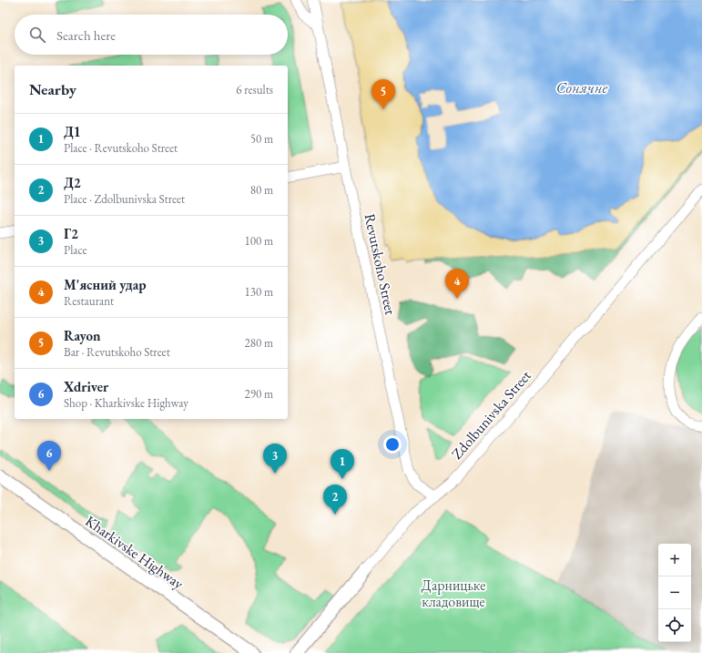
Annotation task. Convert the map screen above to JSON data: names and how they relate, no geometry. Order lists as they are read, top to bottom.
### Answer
{
  "streets": {
    "main road": ["Zdolbunivska Street", "Kharkivske Highway"],
    "street": ["Revutskoho Street"]
  },
  "crossings": [
    ["Revutskoho Street", "Zdolbunivska Street"]
  ],
  "water": ["Сонячне"],
  "parks": ["Дарницьке кладовище"],
  "page": {
    "search": "Search here",
    "heading": ["Nearby", "6 results"],
    "pins": [
      "5",
      "4",
      "6",
      "3",
      "1",
      "2"
    ],
    "list": [
      {
        "mark": "1",
        "name": "Д1",
        "note": "Place · Revutskoho Street",
        "value": "50 m"
      },
      {
        "mark": "2",
        "name": "Д2",
        "note": "Place · Zdolbunivska Street",
        "value": "80 m"
      },
      {
        "mark": "3",
        "name": "Г2",
        "note": "Place",
        "value": "100 m"
      },
      {
        "mark": "4",
        "name": "М'ясний удар",
        "note": "Restaurant",
        "value": "130 m"
      },
      {
        "mark": "5",
        "name": "Rayon",
        "note": "Bar · Revutskoho Street",
        "value": "280 m"
      },
      {
        "mark": "6",
        "name": "Xdriver",
        "note": "Shop · Kharkivske Highway",
        "value": "290 m"
      }
    ],
    "map_buttons": ["+", "−"]
  }
}
